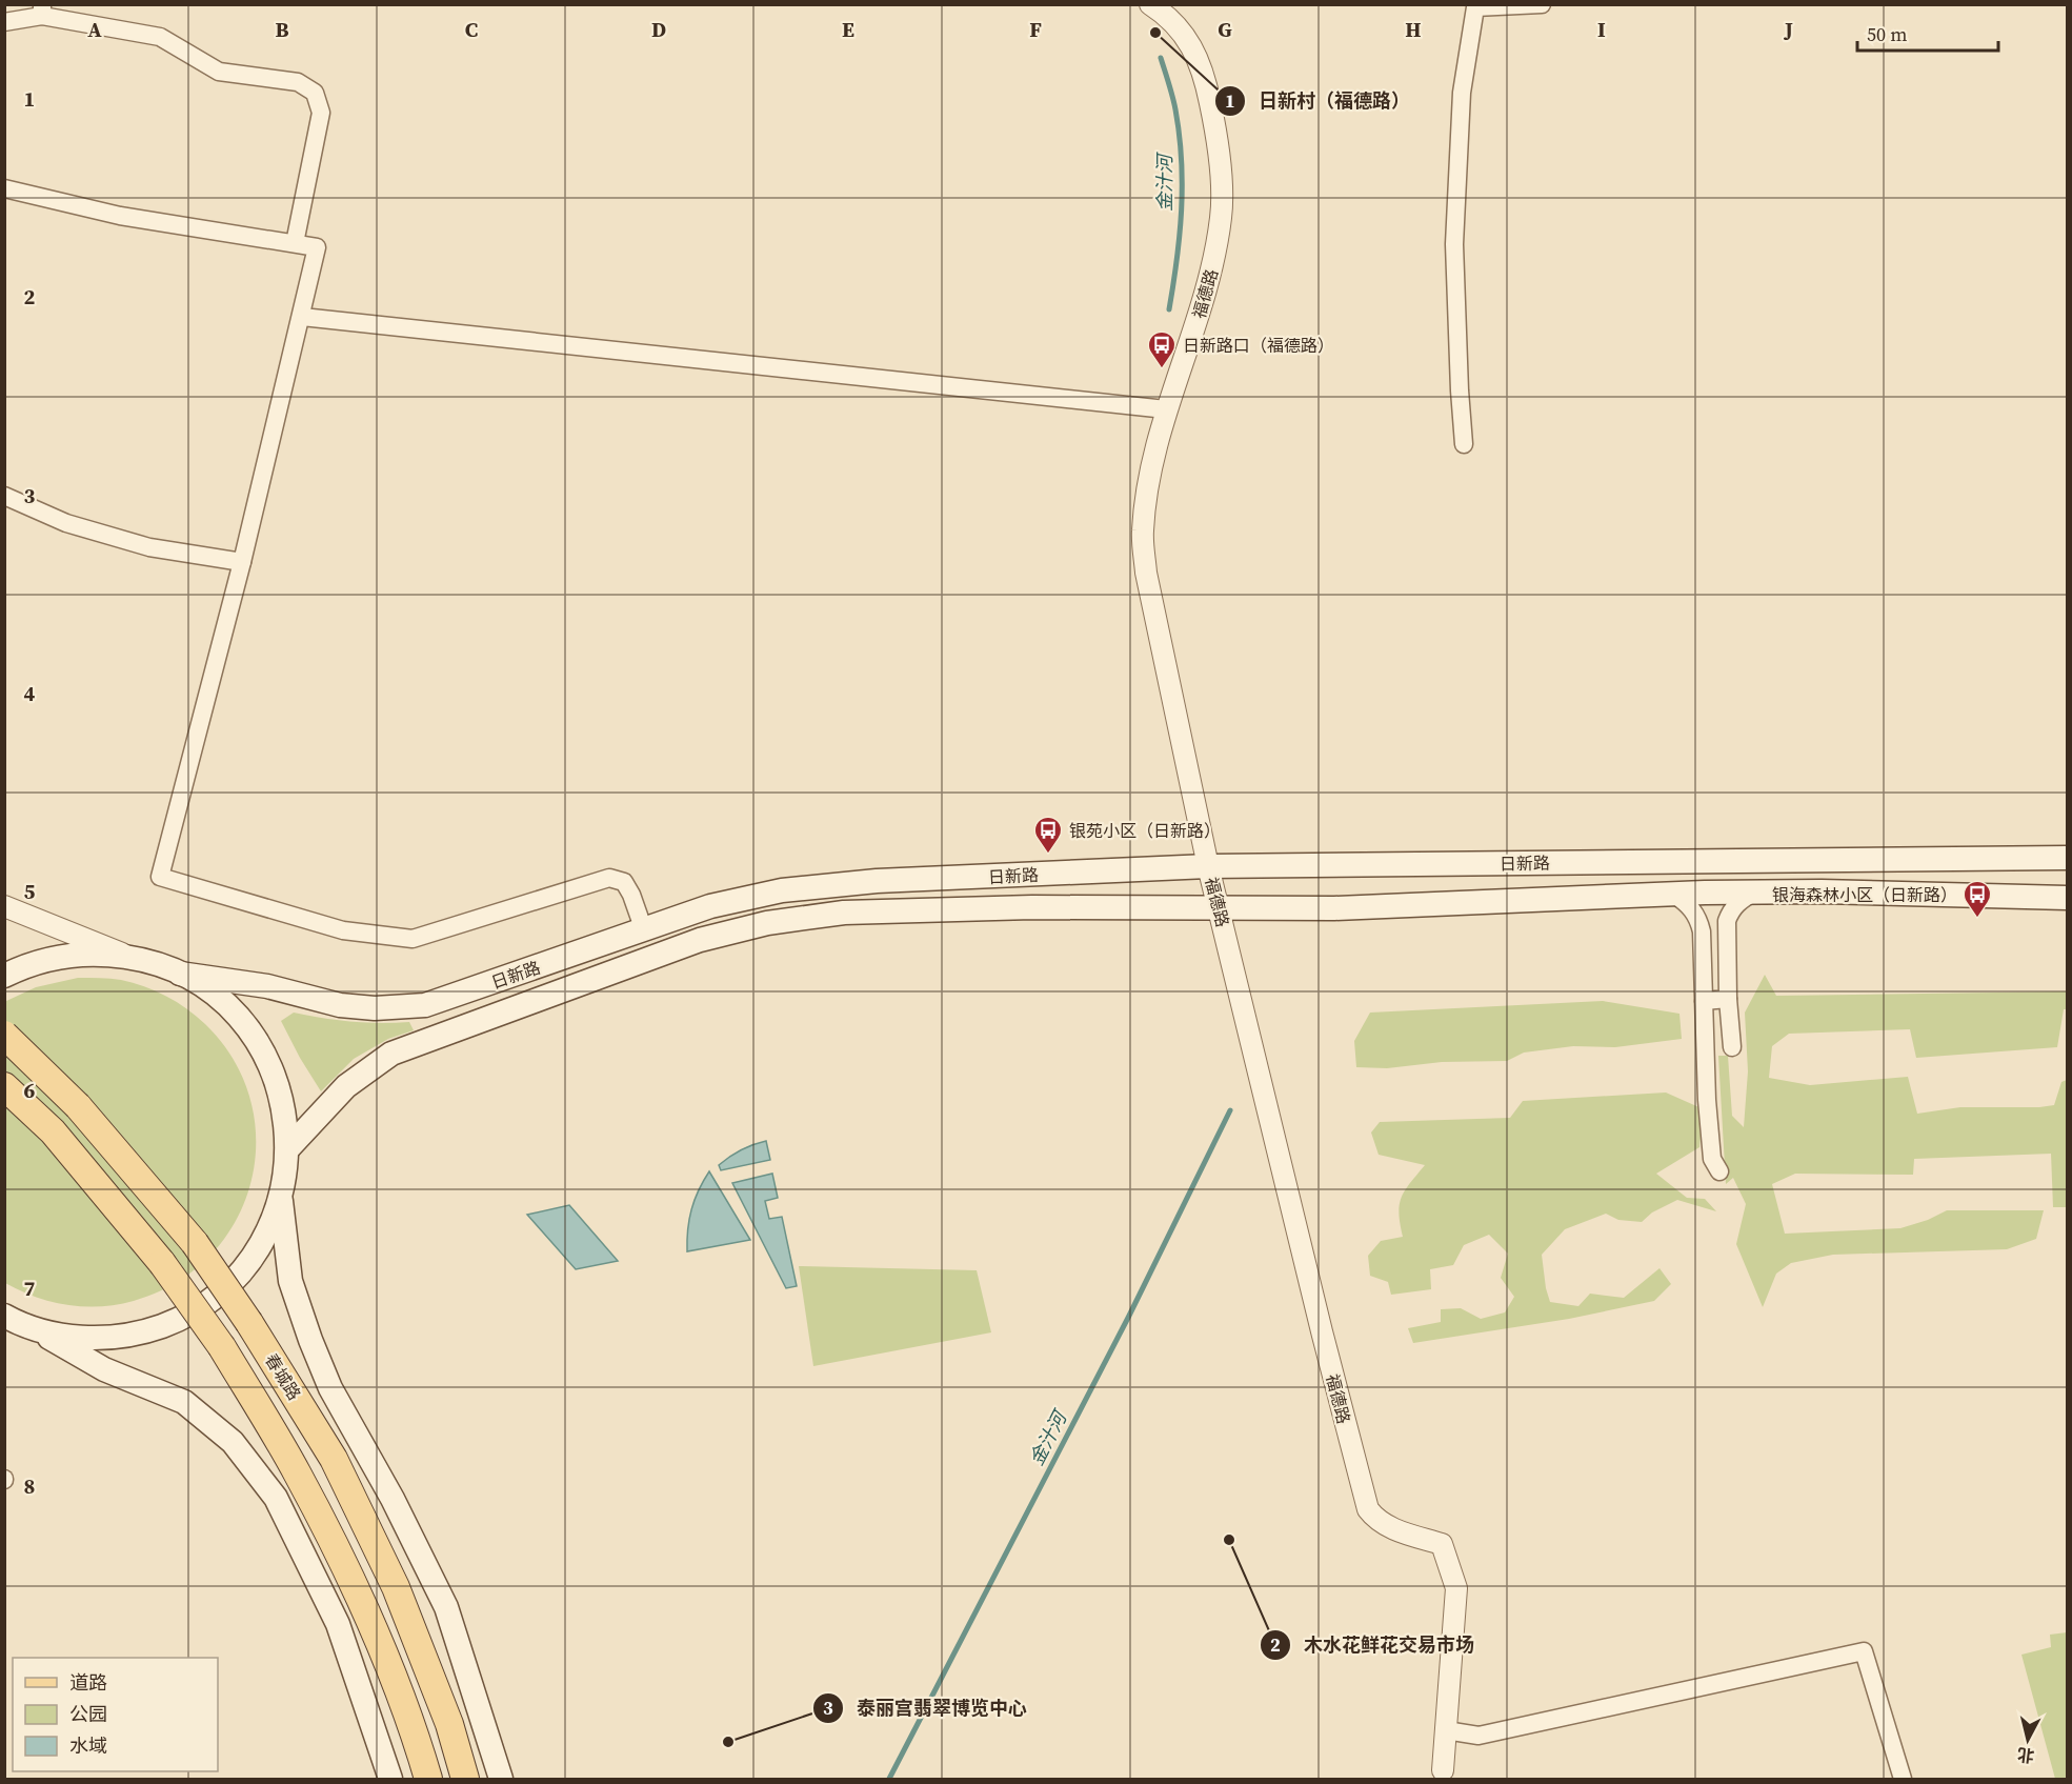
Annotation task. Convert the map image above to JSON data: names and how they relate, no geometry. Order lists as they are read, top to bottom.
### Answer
{
  "streets": {
    "main road": ["日新路", "春城路"],
    "street": ["福德路"]
  },
  "crossings": [
    ["福德路", "日新路"]
  ],
  "water": ["金汁河"],
  "places": {
    "other": ["日新村（福德路）", "木水花鲜花交易市场", "泰丽宫翡翠博览中心"],
    "bus stop": ["日新路口（福德路）", "银苑小区（日新路）", "银海森林小区（日新路）"]
  },
  "legend": ["道路", "公园", "水域"],
  "scale_bar": "50 m",
  "north": "bottom",
  "grid": {
    "columns": [
      "A",
      "B",
      "C",
      "D",
      "E",
      "F",
      "G",
      "H",
      "I",
      "J"
    ],
    "rows": [
      "1",
      "2",
      "3",
      "4",
      "5",
      "6",
      "7",
      "8"
    ]
  }
}
